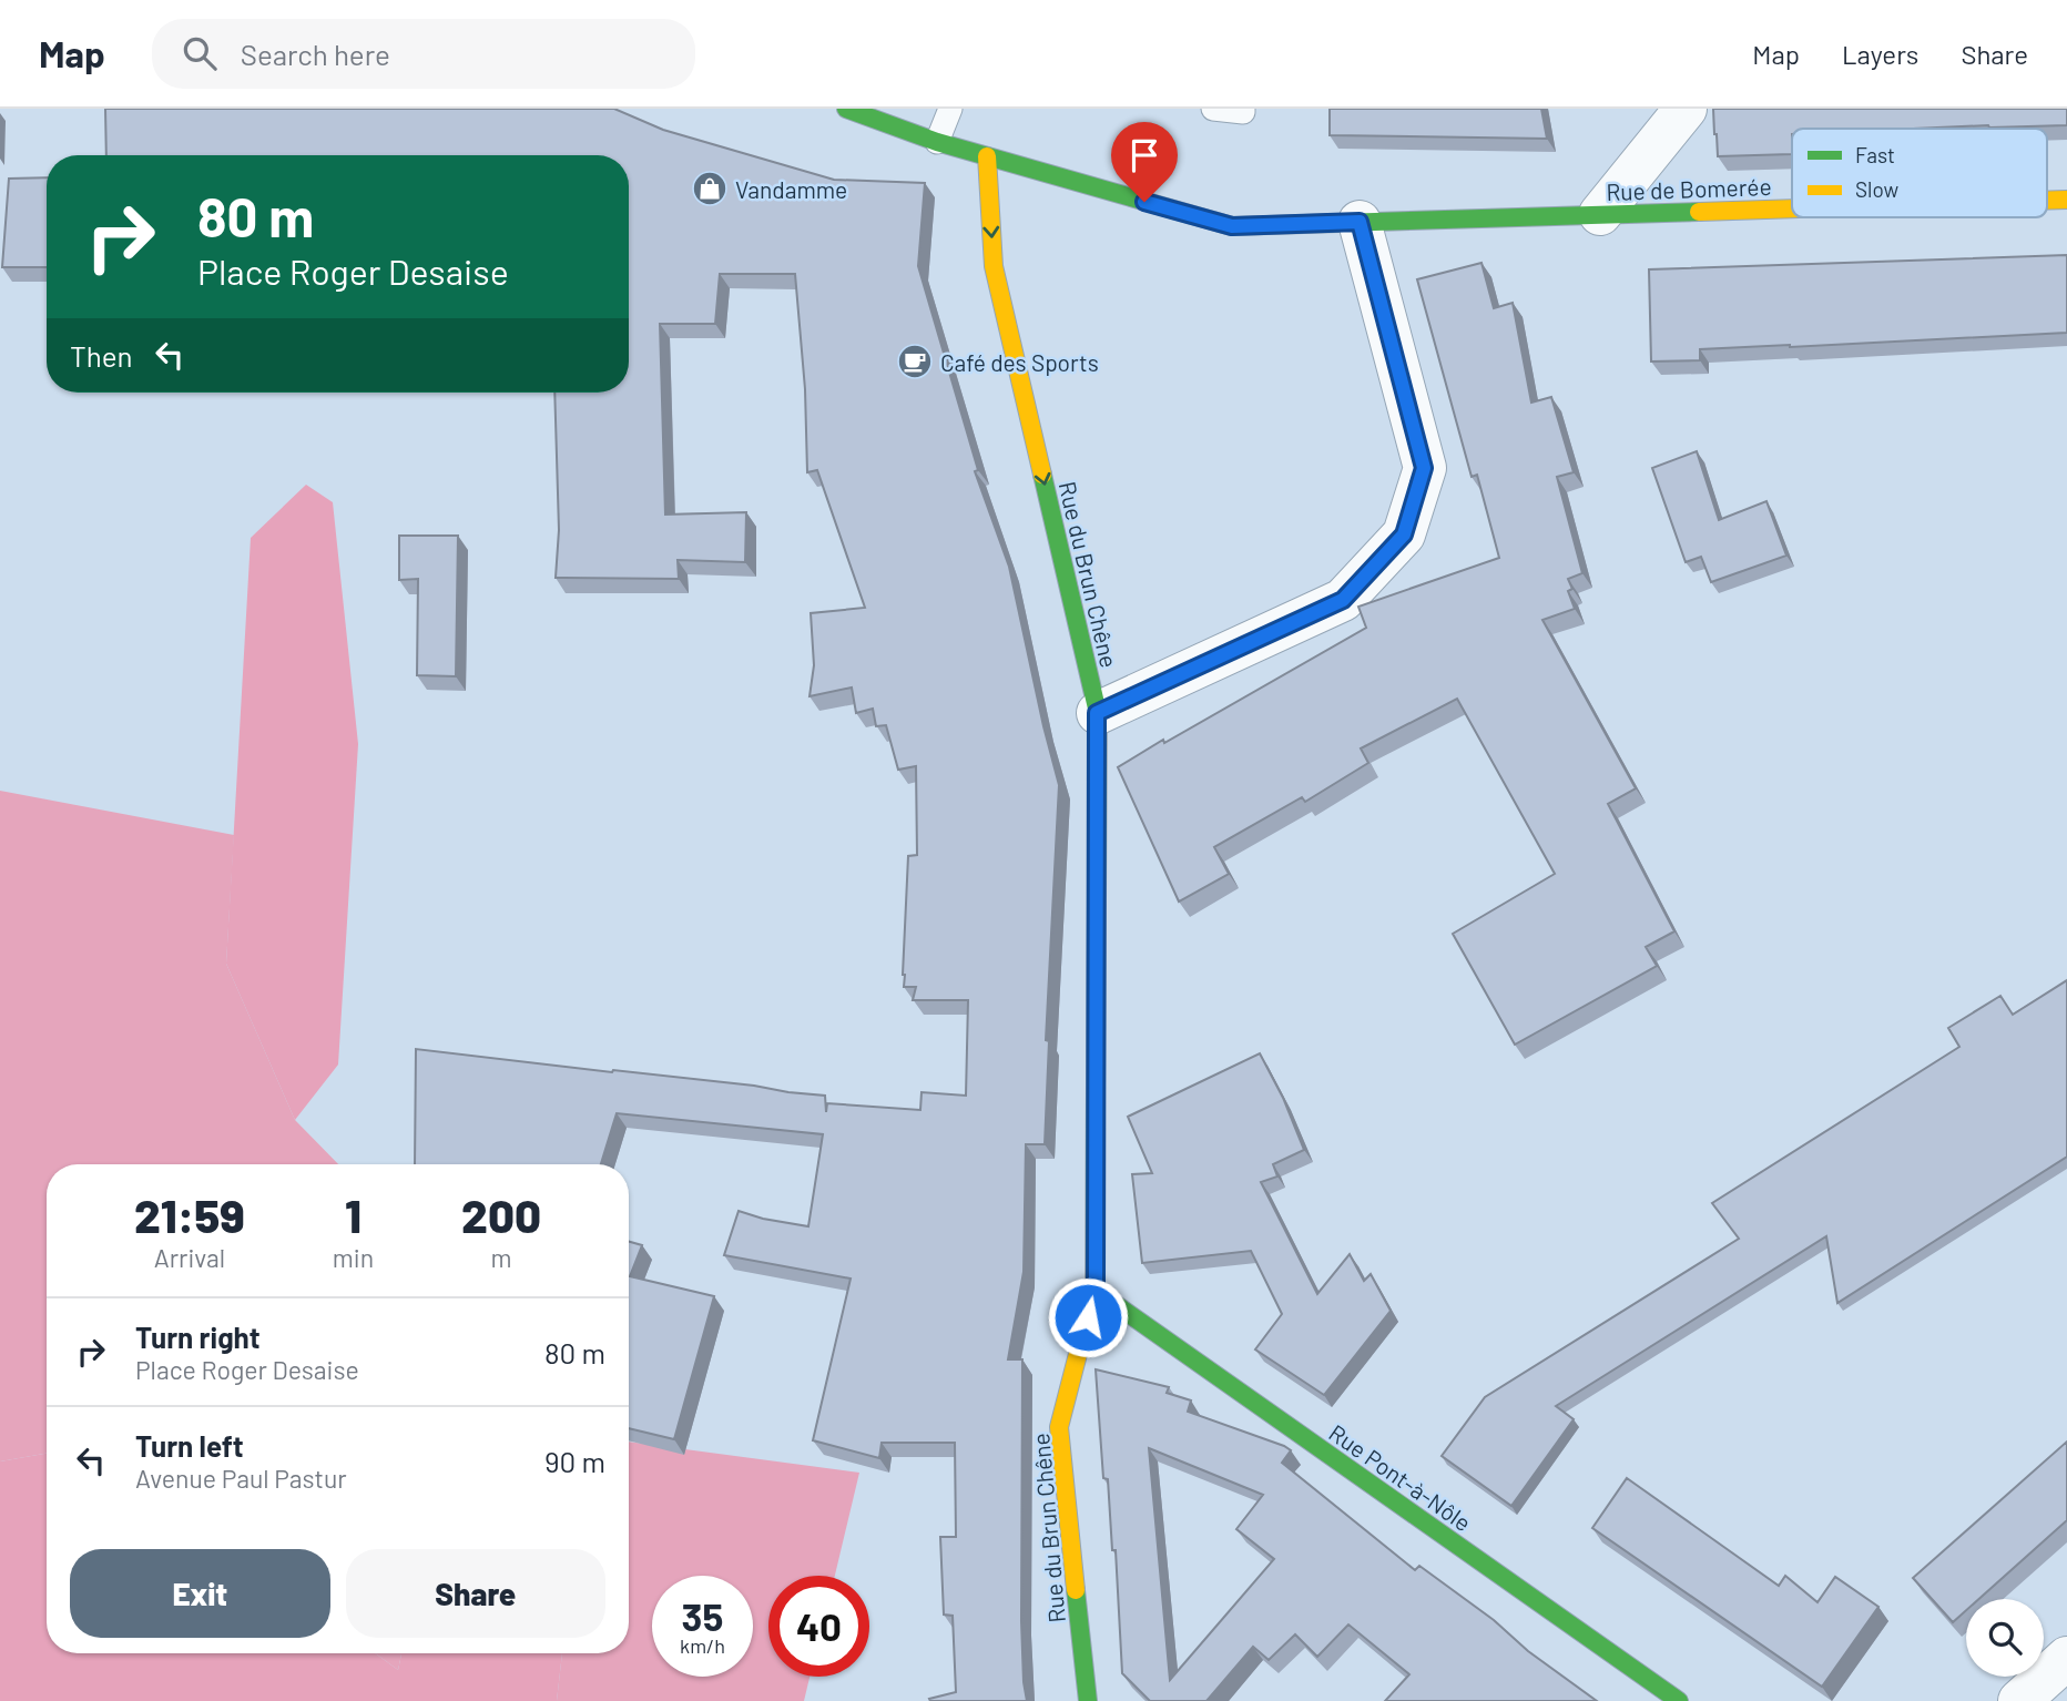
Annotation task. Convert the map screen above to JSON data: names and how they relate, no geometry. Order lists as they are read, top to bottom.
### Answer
{
  "streets": {
    "street": ["Rue de Bomerée", "Rue du Brun Chêne", "Rue Pont-à-Nôle"]
  },
  "crossings": [
    ["Rue de Bomerée", "Rue du Brun Chêne"],
    ["Rue du Brun Chêne", "Rue Pont-à-Nôle"]
  ],
  "one_way": ["Rue du Brun Chêne"],
  "places": {
    "shop": ["Vandamme"],
    "cafe": ["Café des Sports"]
  },
  "legend": ["Fast", "Slow"],
  "page": {
    "header": "Map",
    "search": "Search here",
    "nav": ["Map", "Layers", "Share"],
    "turn": ["80 m", "Place Roger Desaise"],
    "then": "Then",
    "eta": [
      "21:59",
      "Arrival",
      "1",
      "min",
      "200",
      "m"
    ],
    "list": [
      {
        "name": "Turn right",
        "note": "Place Roger Desaise",
        "value": "80 m"
      },
      {
        "name": "Turn left",
        "note": "Avenue Paul Pastur",
        "value": "90 m"
      }
    ],
    "buttons": ["Exit", "Share"],
    "speed": "35 km/h",
    "limit": "40"
  }
}
